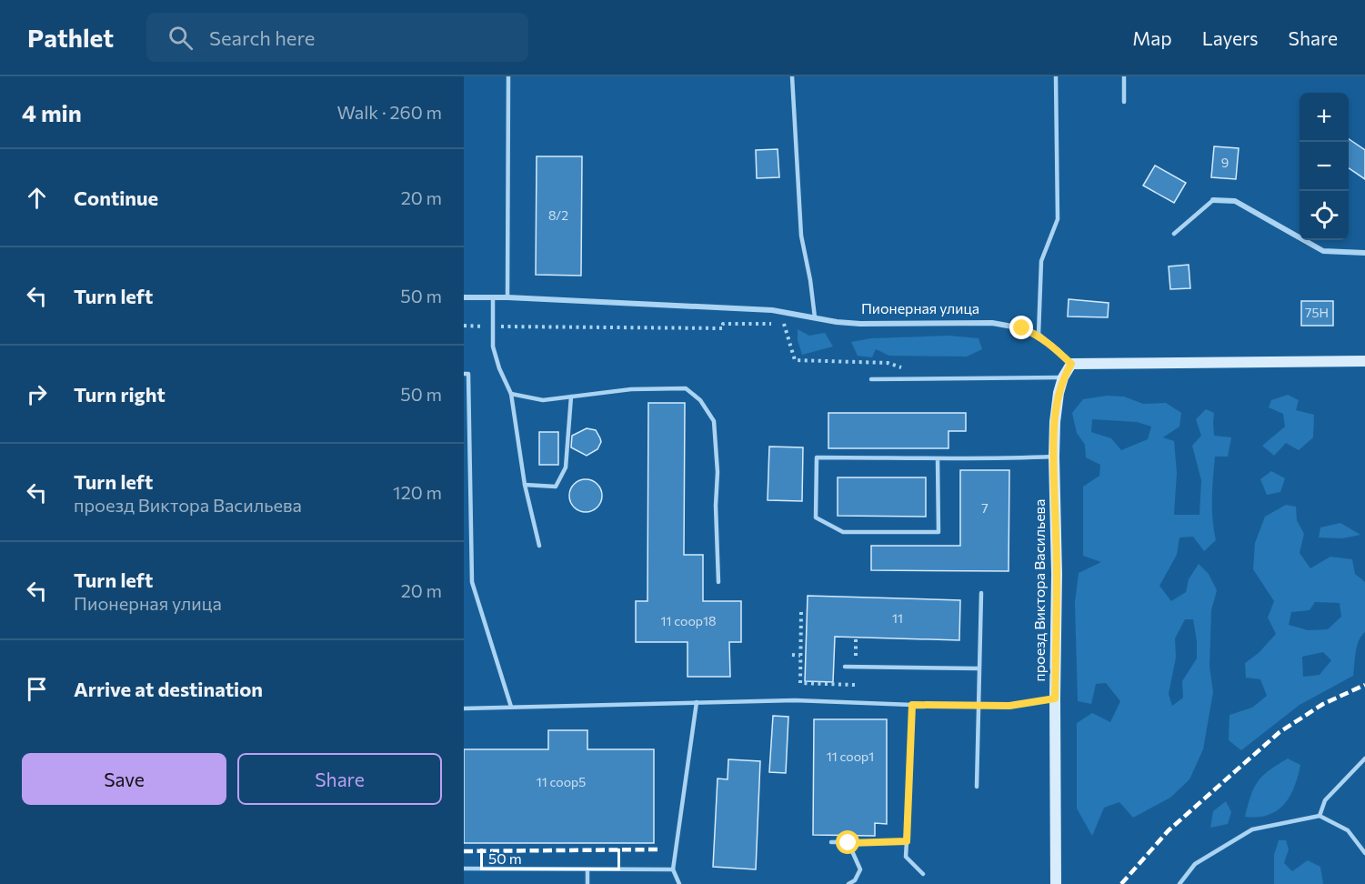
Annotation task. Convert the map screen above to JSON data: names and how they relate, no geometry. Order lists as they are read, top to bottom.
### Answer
{
  "streets": {
    "street": ["Пионерная улица", "проезд Виктора Васильева"]
  },
  "crossings": [
    ["Пионерная улица", "проезд Виктора Васильева"]
  ],
  "house_numbers": [
    "9",
    "8/2",
    "75Н",
    "7",
    "11",
    "11 соор18",
    "11 соор1",
    "11 соор5"
  ],
  "scale_bar": "50 m",
  "page": {
    "header": "Pathlet",
    "search": "Search here",
    "nav": ["Map", "Layers", "Share"],
    "heading": ["4 min", "Walk · 260 m"],
    "map_buttons": ["+", "−"],
    "list": [
      ["Continue", "20 m"],
      ["Turn left", "50 m"],
      ["Turn right", "50 m"],
      ["Turn left", "проезд Виктора Васильева", "120 m"],
      ["Turn left", "Пионерная улица", "20 m"],
      "Arrive at destination"
    ],
    "buttons": ["Save", "Share"],
    "scale": "50 m"
  }
}
